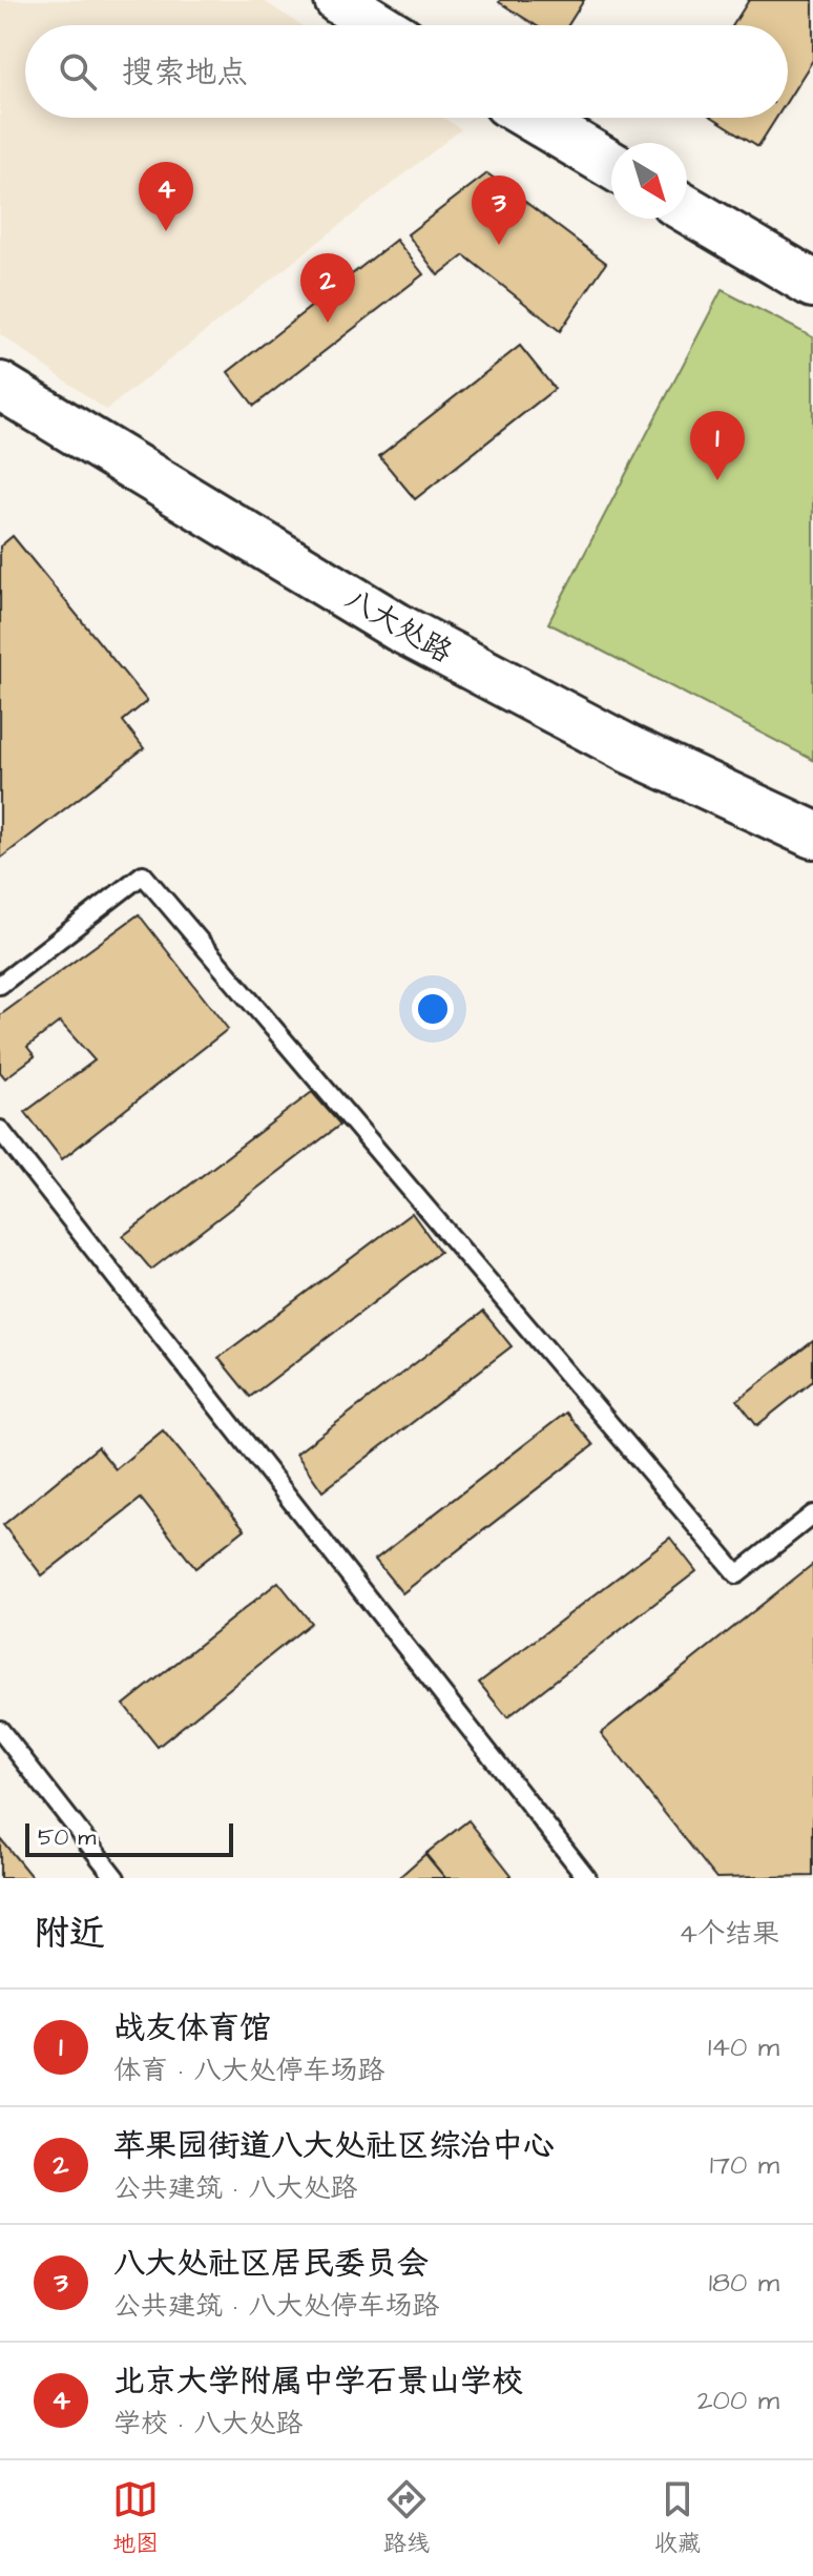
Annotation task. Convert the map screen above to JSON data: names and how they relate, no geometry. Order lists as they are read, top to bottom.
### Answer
{
  "streets": {
    "street": ["八大处路"]
  },
  "scale_bar": "50 m",
  "north": "bottom right",
  "page": {
    "search": "搜索地点",
    "pins": [
      "4",
      "3",
      "2",
      "1"
    ],
    "scale": "50 m",
    "heading": ["附近", "4个结果"],
    "list": [
      {
        "mark": "1",
        "name": "战友体育馆",
        "note": "体育 · 八大处停车场路",
        "value": "140 m"
      },
      {
        "mark": "2",
        "name": "苹果园街道八大处社区综治中心",
        "note": "公共建筑 · 八大处路",
        "value": "170 m"
      },
      {
        "mark": "3",
        "name": "八大处社区居民委员会",
        "note": "公共建筑 · 八大处停车场路",
        "value": "180 m"
      },
      {
        "mark": "4",
        "name": "北京大学附属中学石景山学校",
        "note": "学校 · 八大处路",
        "value": "200 m"
      }
    ],
    "nav": ["地图", "路线", "收藏"]
  }
}
